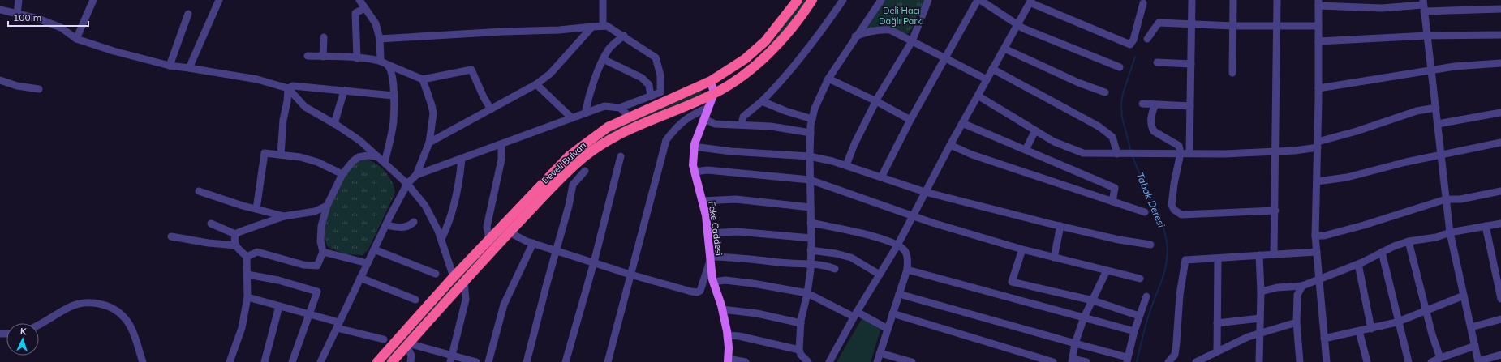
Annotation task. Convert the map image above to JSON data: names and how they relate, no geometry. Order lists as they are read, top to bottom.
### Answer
{
  "streets": {
    "highway": ["Develi Bulvarı"],
    "main road": ["Feke Caddesi"]
  },
  "crossings": [
    ["Develi Bulvarı", "Feke Caddesi"]
  ],
  "water": ["Tabak Deresi"],
  "parks": ["Deli Hacı Dağlı Parkı"],
  "scale_bar": "100 m",
  "north": "top"
}
